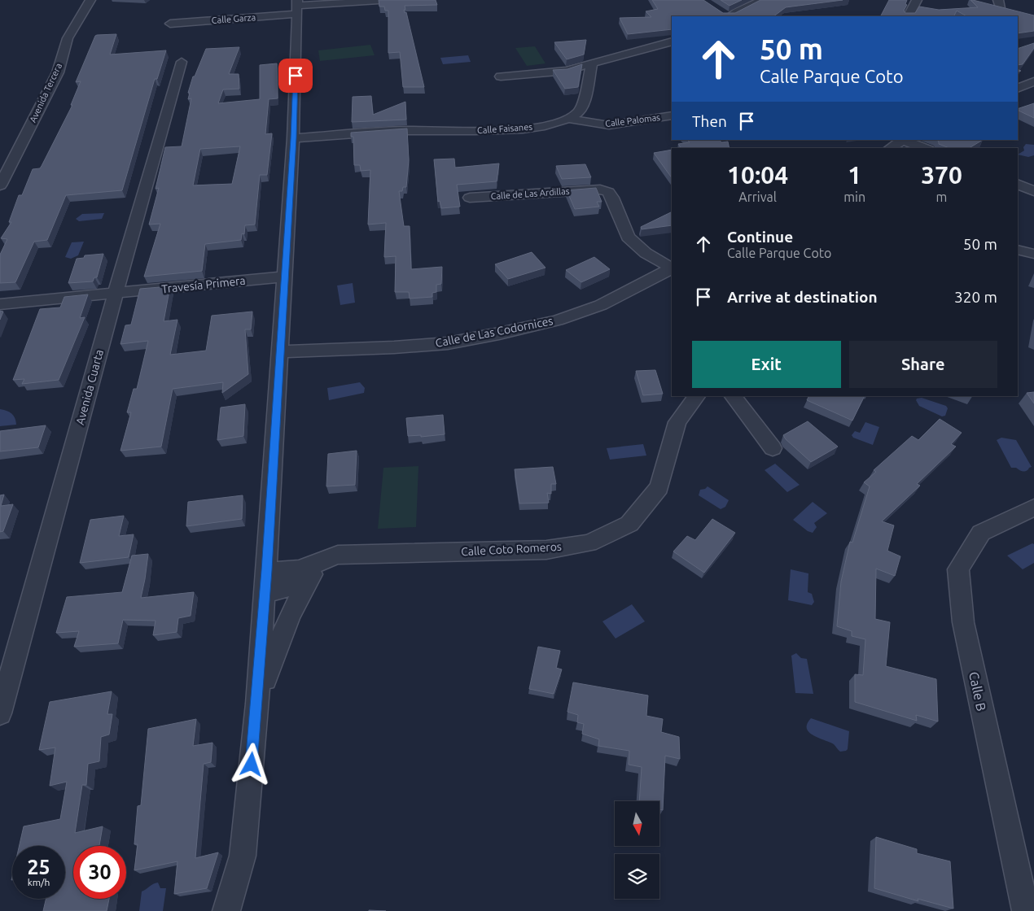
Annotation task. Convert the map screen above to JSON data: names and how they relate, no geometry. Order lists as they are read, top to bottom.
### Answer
{
  "streets": {
    "street": [
      "Calle Garza",
      "Avenida Tercera",
      "Calle Palomas",
      "Calle Faisanes",
      "Calle de Las Ardillas",
      "Travesía Primera",
      "Calle de Las Codornices",
      "Avenida Cuarta",
      "Calle Coto Romeros",
      "Calle B"
    ]
  },
  "crossings": [
    ["Calle Palomas", "Calle Faisanes"],
    ["Travesía Primera", "Avenida Cuarta"]
  ],
  "north": "bottom",
  "page": {
    "turn": ["50 m", "Calle Parque Coto"],
    "then": "Then",
    "eta": [
      "10:04",
      "Arrival",
      "1",
      "min",
      "370",
      "m"
    ],
    "list": [
      {
        "name": "Continue",
        "note": "Calle Parque Coto",
        "value": "50 m"
      },
      {
        "name": "Arrive at destination",
        "value": "320 m"
      }
    ],
    "buttons": ["Exit", "Share"],
    "speed": "25 km/h",
    "limit": "30"
  }
}
